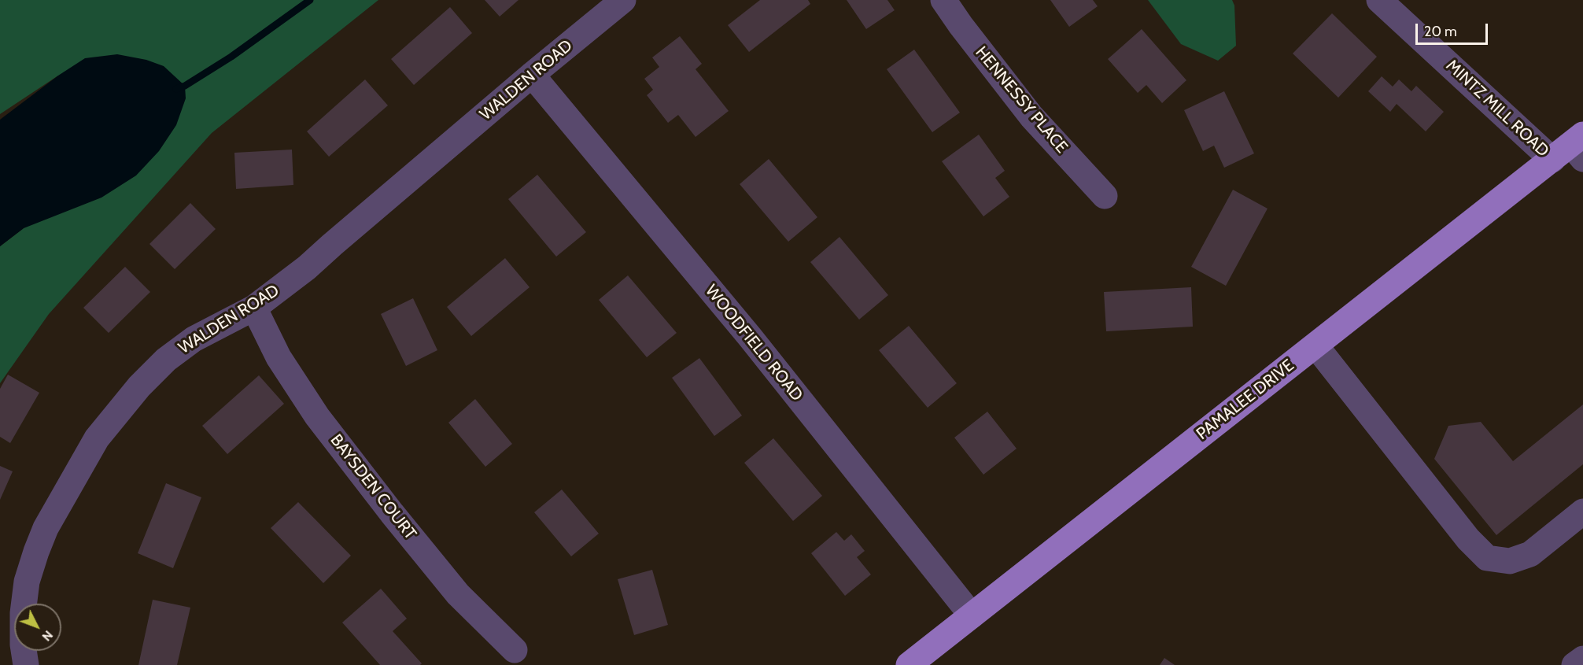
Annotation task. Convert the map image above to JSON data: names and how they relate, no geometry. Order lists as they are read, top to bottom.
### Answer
{
  "streets": {
    "main road": ["PAMALEE DRIVE"],
    "street": [
      "WALDEN ROAD",
      "HENNESSY PLACE",
      "MINTZ MILL ROAD",
      "WOODFIELD ROAD",
      "BAYSDEN COURT"
    ]
  },
  "crossings": [
    ["WALDEN ROAD", "WOODFIELD ROAD"],
    ["WALDEN ROAD", "BAYSDEN COURT"],
    ["MINTZ MILL ROAD", "PAMALEE DRIVE"],
    ["WOODFIELD ROAD", "PAMALEE DRIVE"]
  ],
  "scale_bar": "20 m",
  "north": "bottom right"
}
